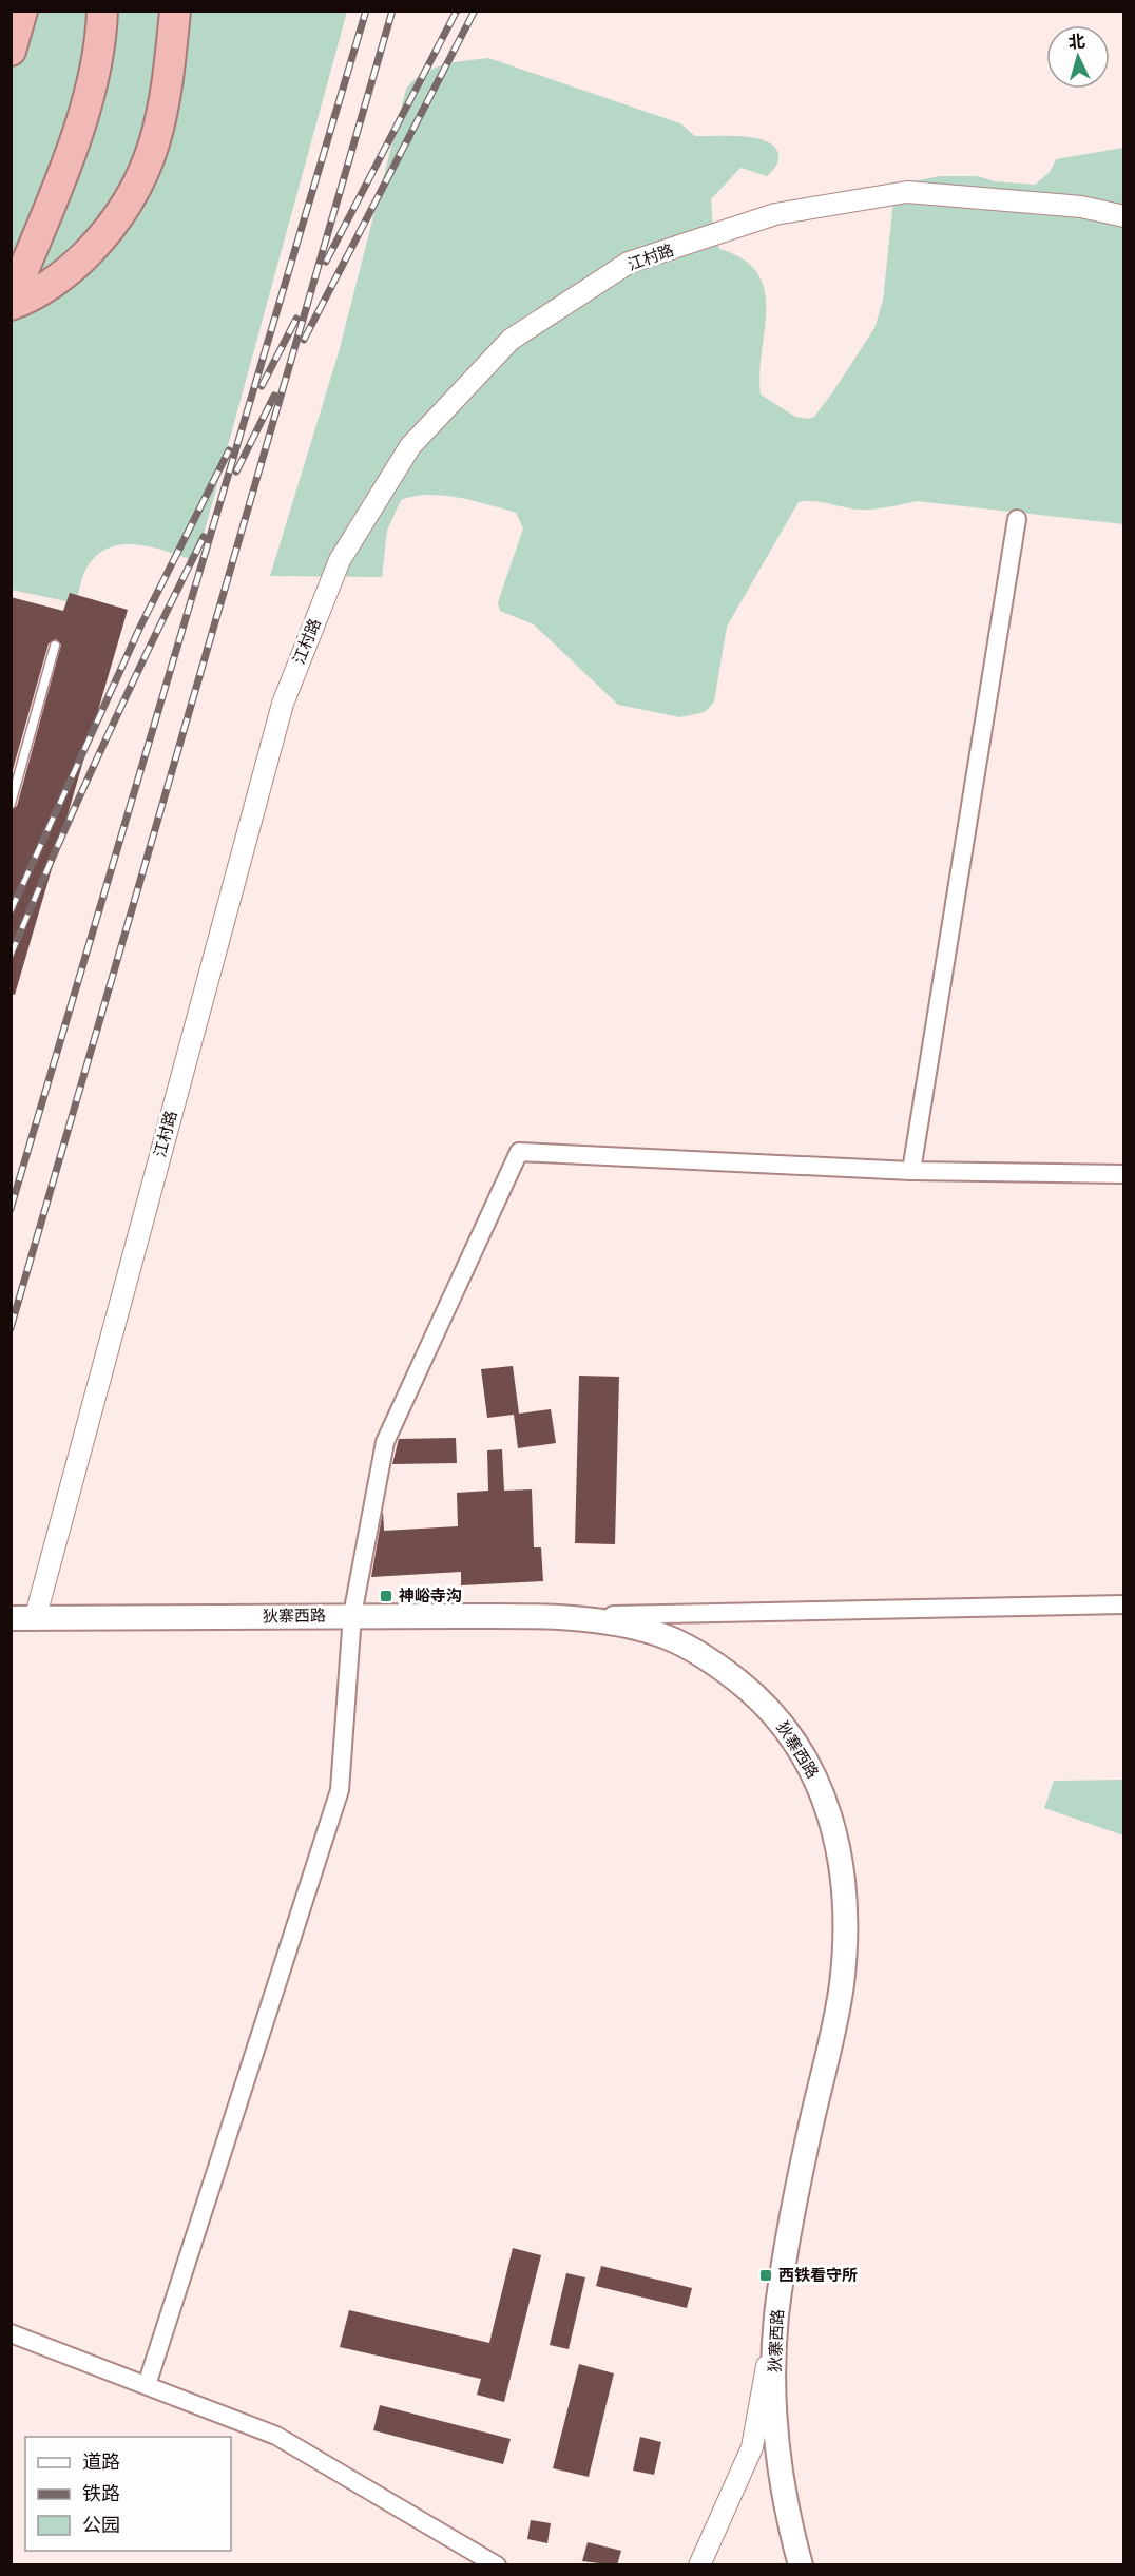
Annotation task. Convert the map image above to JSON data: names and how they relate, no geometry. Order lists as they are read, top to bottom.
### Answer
{
  "streets": {
    "main road": ["狄寨西路"],
    "street": ["江村路"]
  },
  "crossings": [
    ["江村路", "狄寨西路"]
  ],
  "places": {
    "transit": ["神峪寺沟", "西铁看守所"]
  },
  "legend": ["道路", "铁路", "公园"],
  "north": "top"
}
